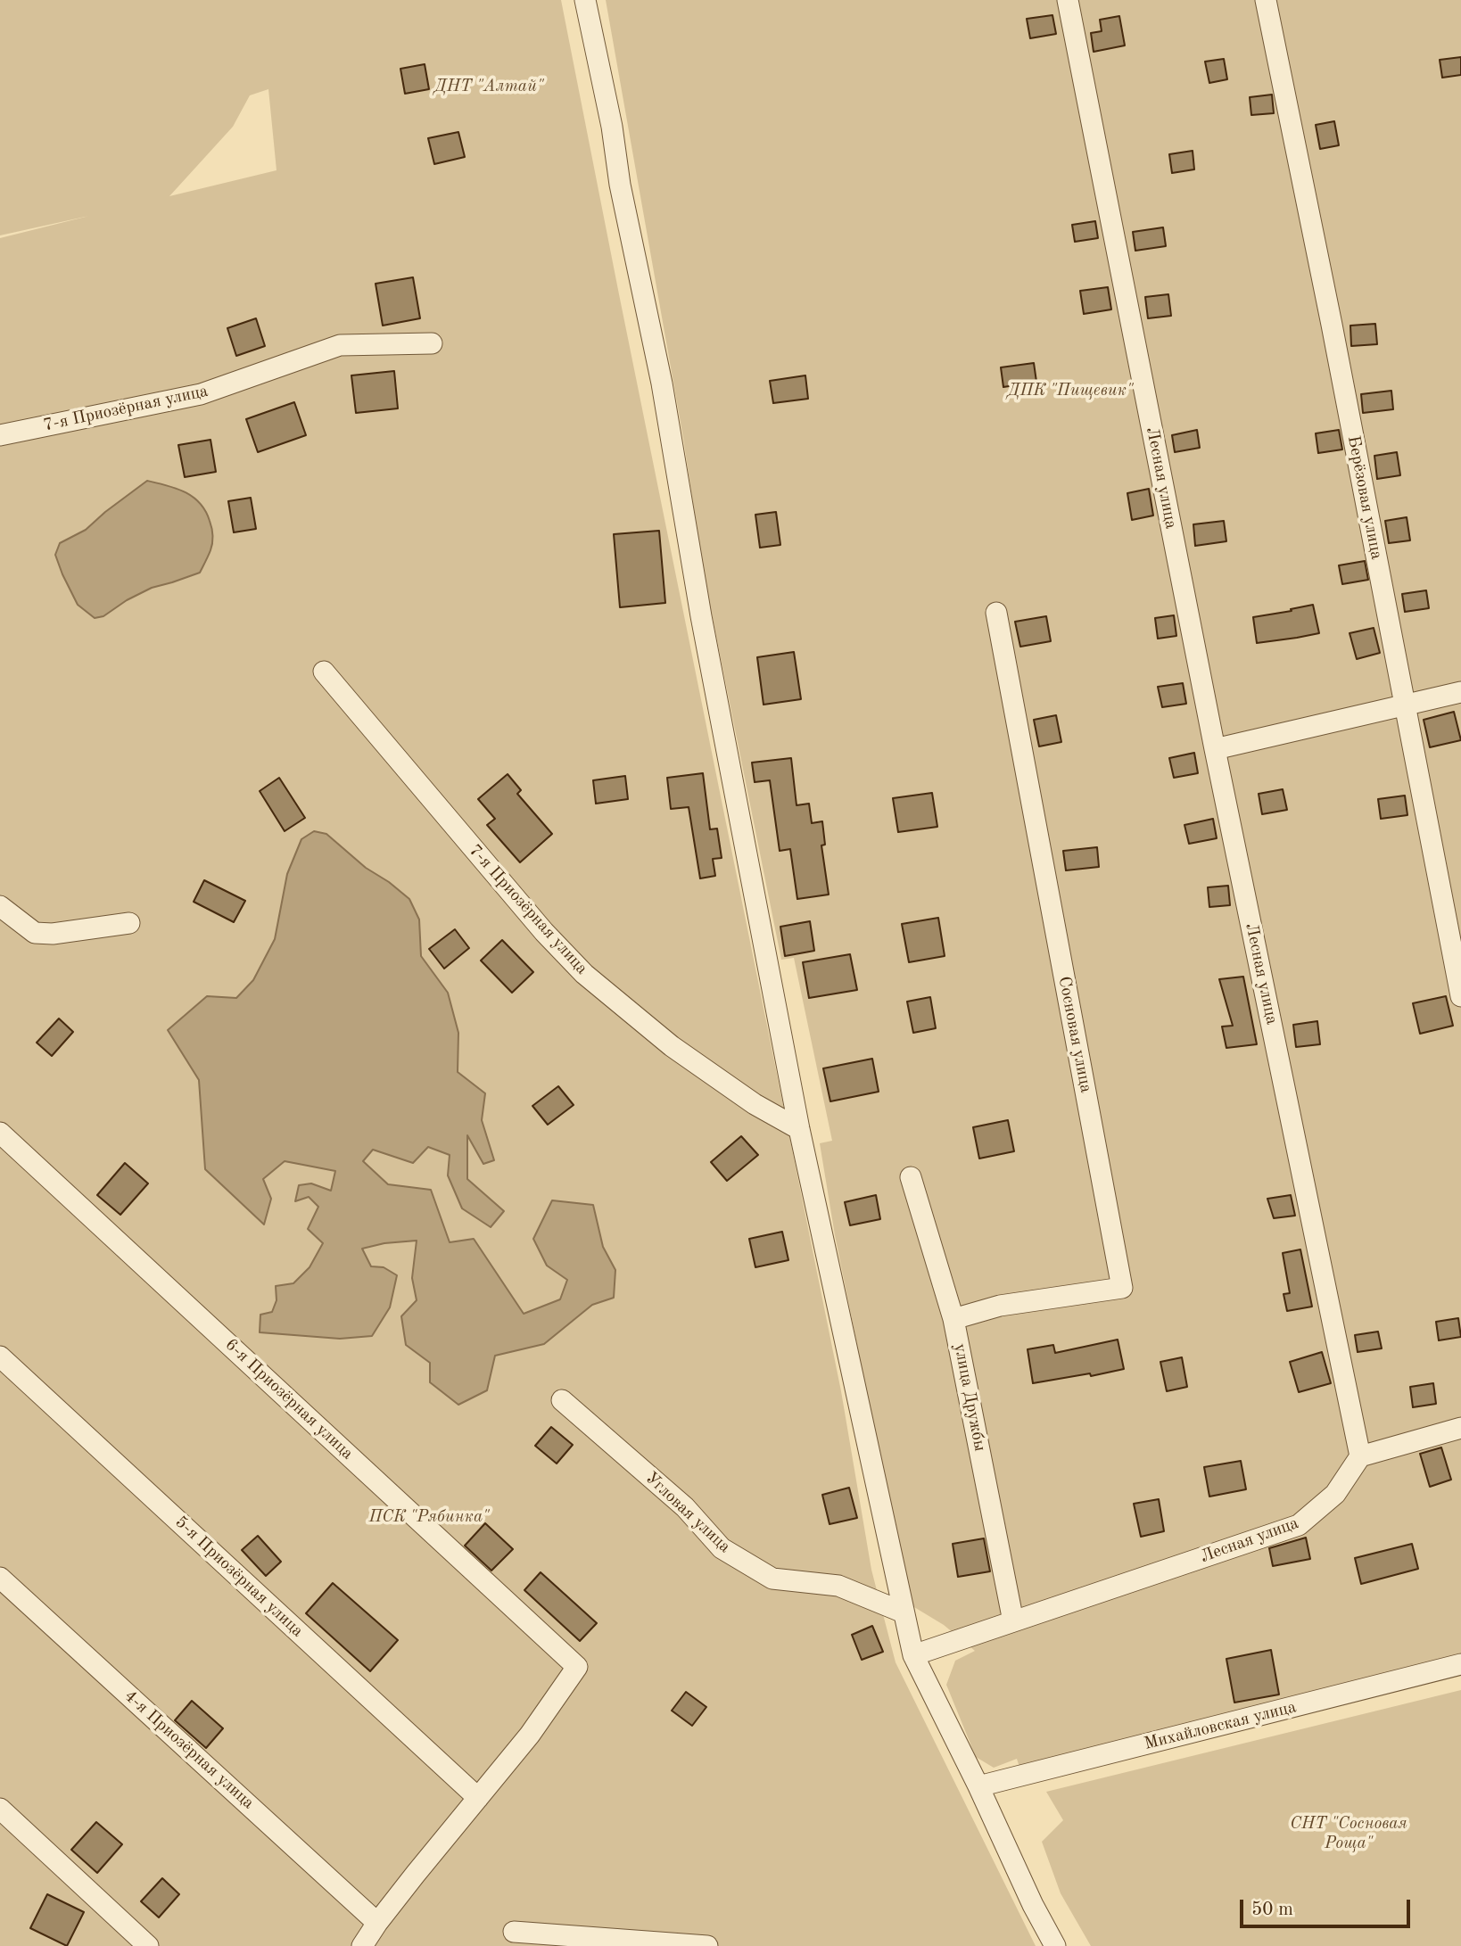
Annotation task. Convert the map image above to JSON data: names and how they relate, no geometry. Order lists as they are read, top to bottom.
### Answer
{
  "streets": {
    "street": [
      "7-я Приозёрная улица",
      "Лесная улица",
      "Берёзовая улица",
      "Сосновая улица",
      "улица Дружбы",
      "6-я Приозёрная улица",
      "Угловая улица",
      "5-я Приозёрная улица",
      "Михайловская улица",
      "4-я Приозёрная улица"
    ]
  },
  "crossings": [
    ["Лесная улица", "улица Дружбы"],
    ["Сосновая улица", "улица Дружбы"],
    ["6-я Приозёрная улица", "5-я Приозёрная улица"]
  ],
  "parks": [
    "ДНТ \"Алтай\"",
    "ДПК \"Пищевик\"",
    "ПСК \"Рябинка\"",
    "СНТ \"Сосновая Роща\""
  ],
  "scale_bar": "50 m"
}
